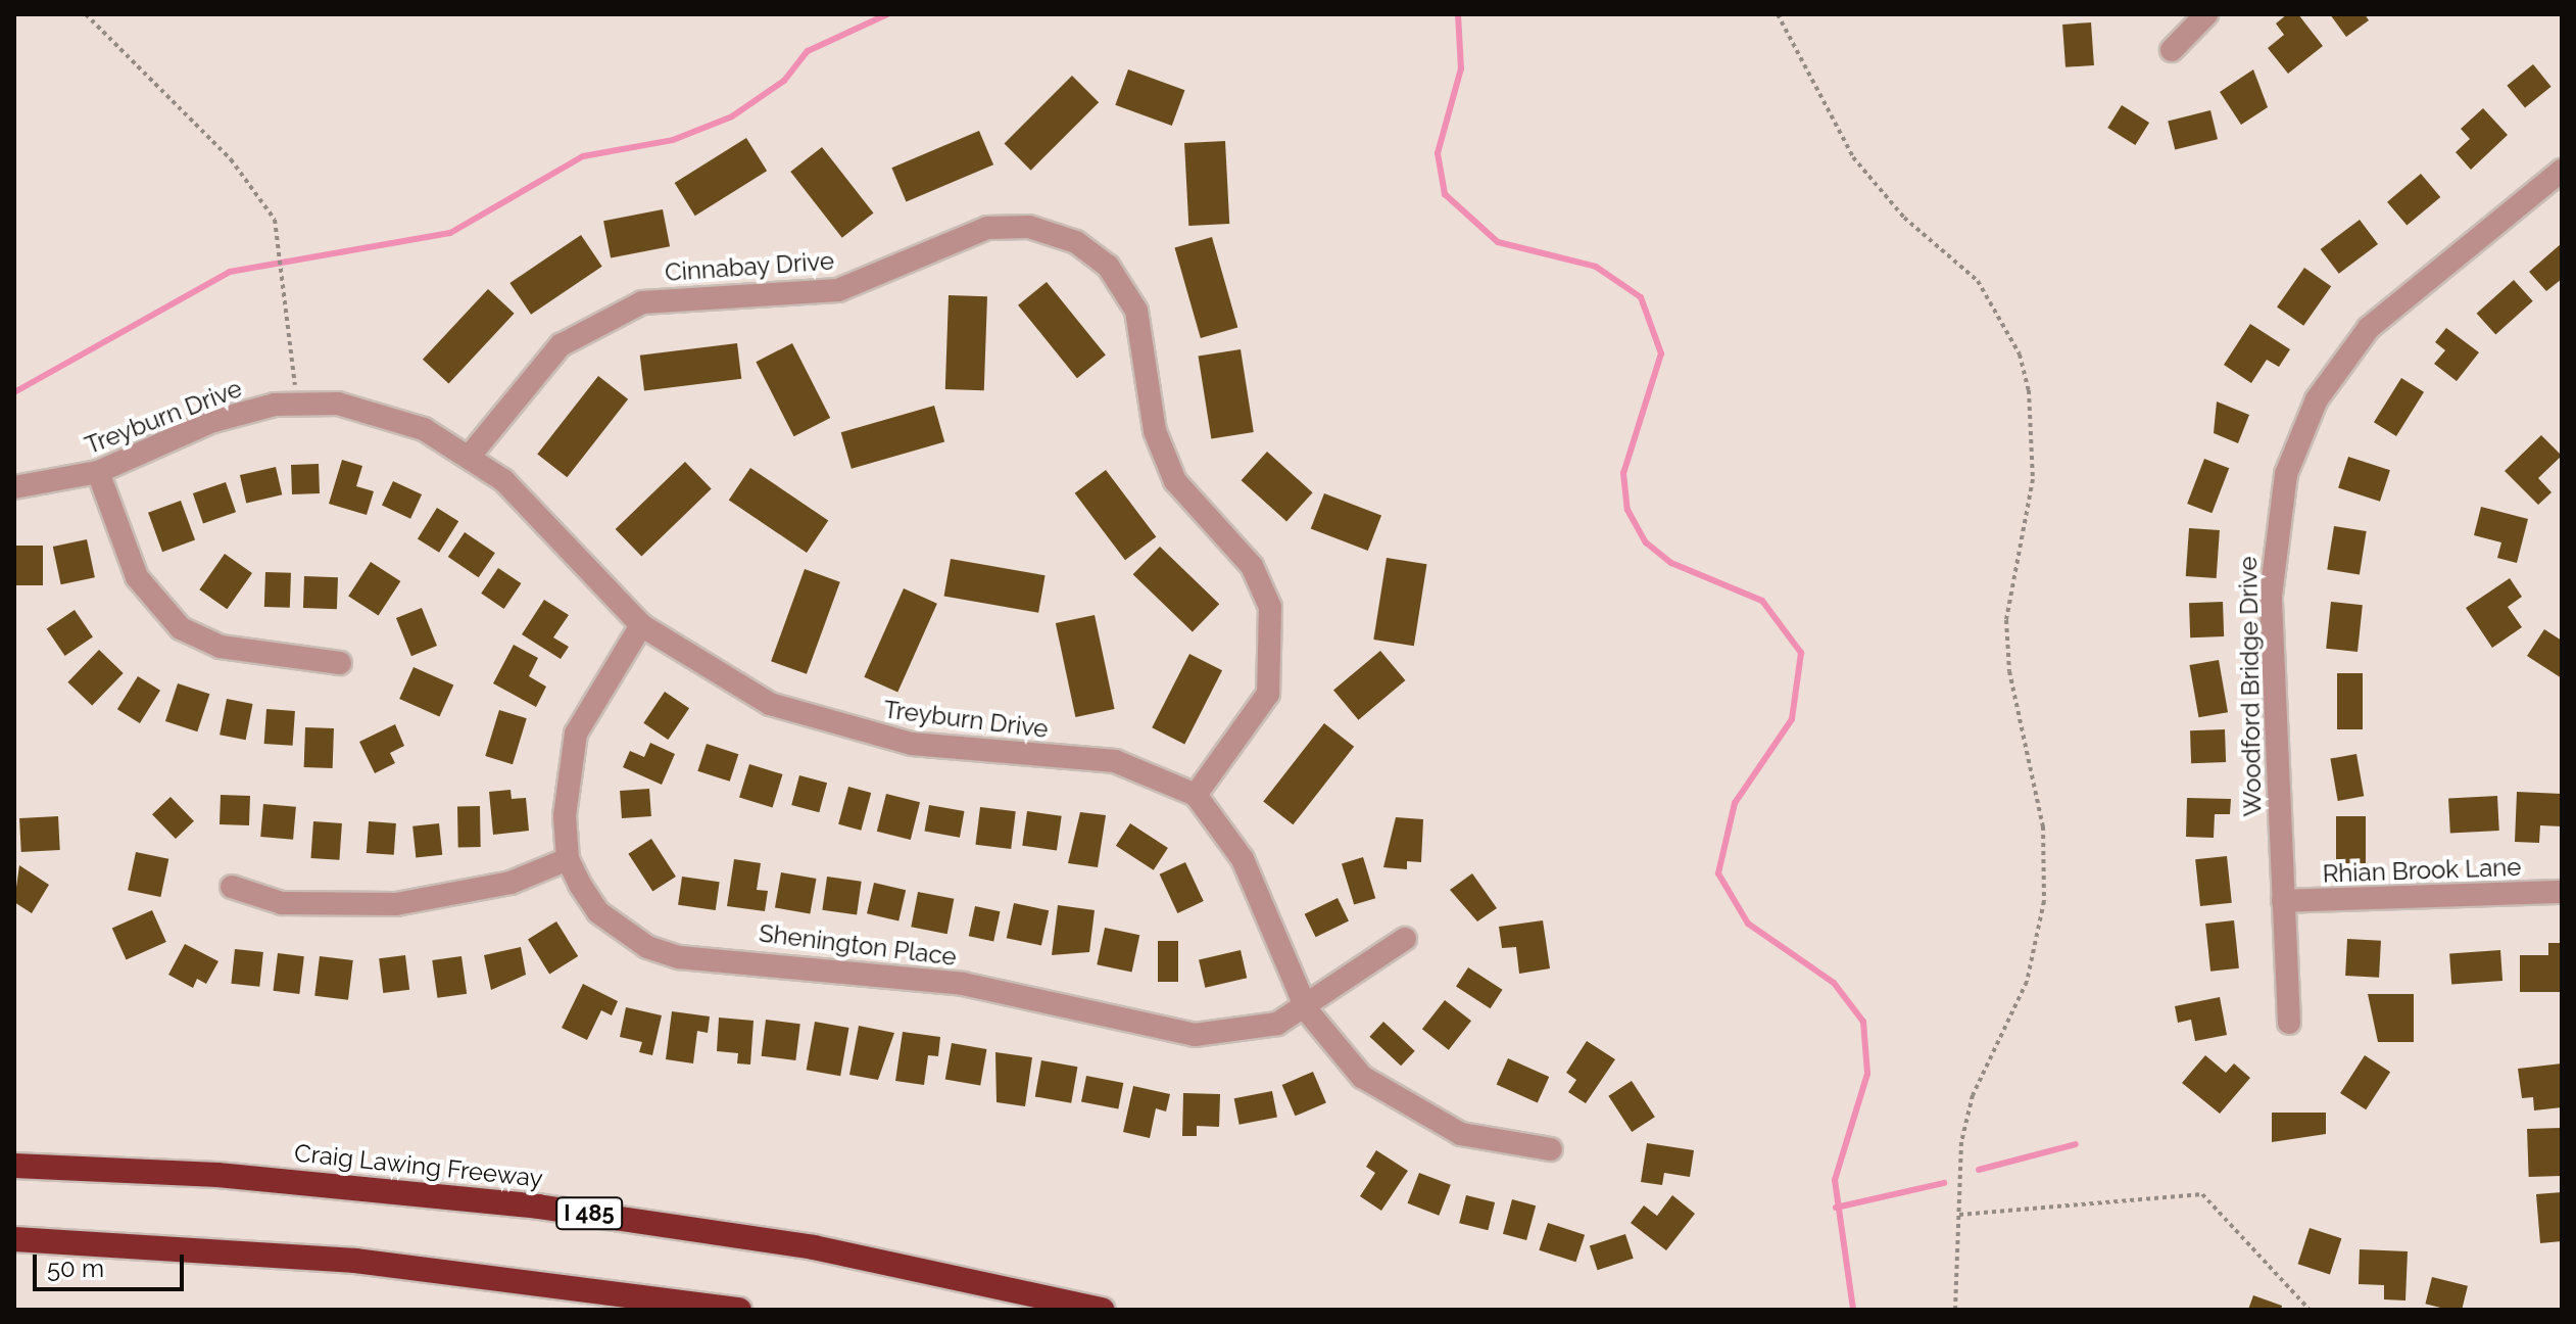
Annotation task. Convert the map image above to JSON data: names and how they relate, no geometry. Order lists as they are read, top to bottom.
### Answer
{
  "streets": {
    "highway": ["Craig Lawing Freeway", "I 485"],
    "street": [
      "Cinnabay Drive",
      "Treyburn Drive",
      "Woodford Bridge Drive",
      "Rhian Brook Lane",
      "Shenington Place"
    ]
  },
  "crossings": [
    ["Cinnabay Drive", "Treyburn Drive"],
    ["Treyburn Drive", "Shenington Place"],
    ["Woodford Bridge Drive", "Rhian Brook Lane"]
  ],
  "scale_bar": "50 m"
}
